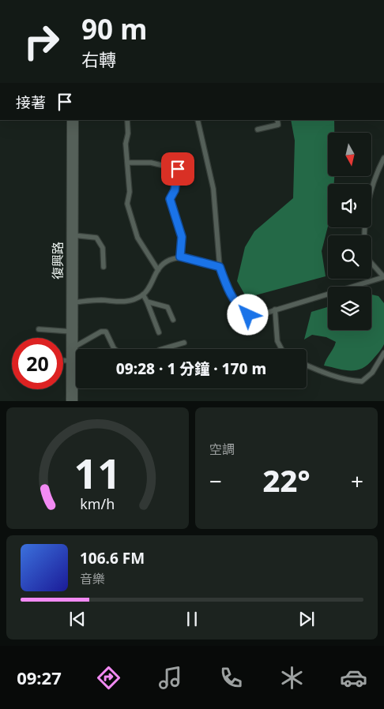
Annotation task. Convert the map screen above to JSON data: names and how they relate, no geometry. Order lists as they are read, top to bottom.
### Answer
{
  "streets": {
    "street": ["復興路"]
  },
  "north": "bottom",
  "page": {
    "turn": ["90 m", "右轉"],
    "then": "接著",
    "limit": "20",
    "trip": "09:28 · 1 分鐘 · 170 m",
    "tile": "空調",
    "heat": ["−", "22°", "+"],
    "song": ["106.6 FM", "音樂"],
    "tabs": "09:27",
    "gauge": ["11", "km/h"]
  }
}
